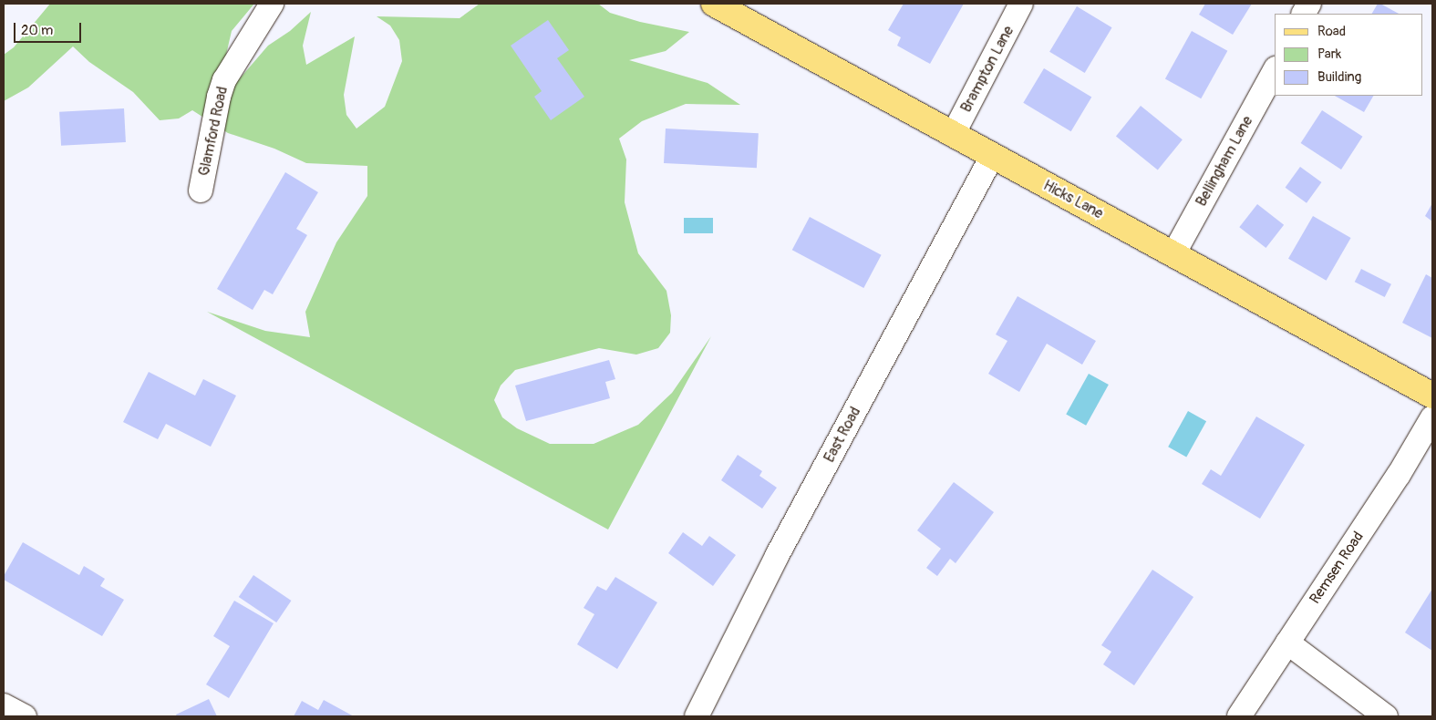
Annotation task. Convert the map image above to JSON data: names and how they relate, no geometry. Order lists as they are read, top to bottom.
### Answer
{
  "streets": {
    "main road": ["Hicks Lane"],
    "street": [
      "Brampton Lane",
      "Glamford Road",
      "Bellingham Lane",
      "East Road",
      "Remsen Road"
    ]
  },
  "crossings": [
    ["Brampton Lane", "Hicks Lane"],
    ["Bellingham Lane", "Hicks Lane"],
    ["Hicks Lane", "East Road"]
  ],
  "legend": ["Road", "Park", "Building"],
  "scale_bar": "20 m"
}
